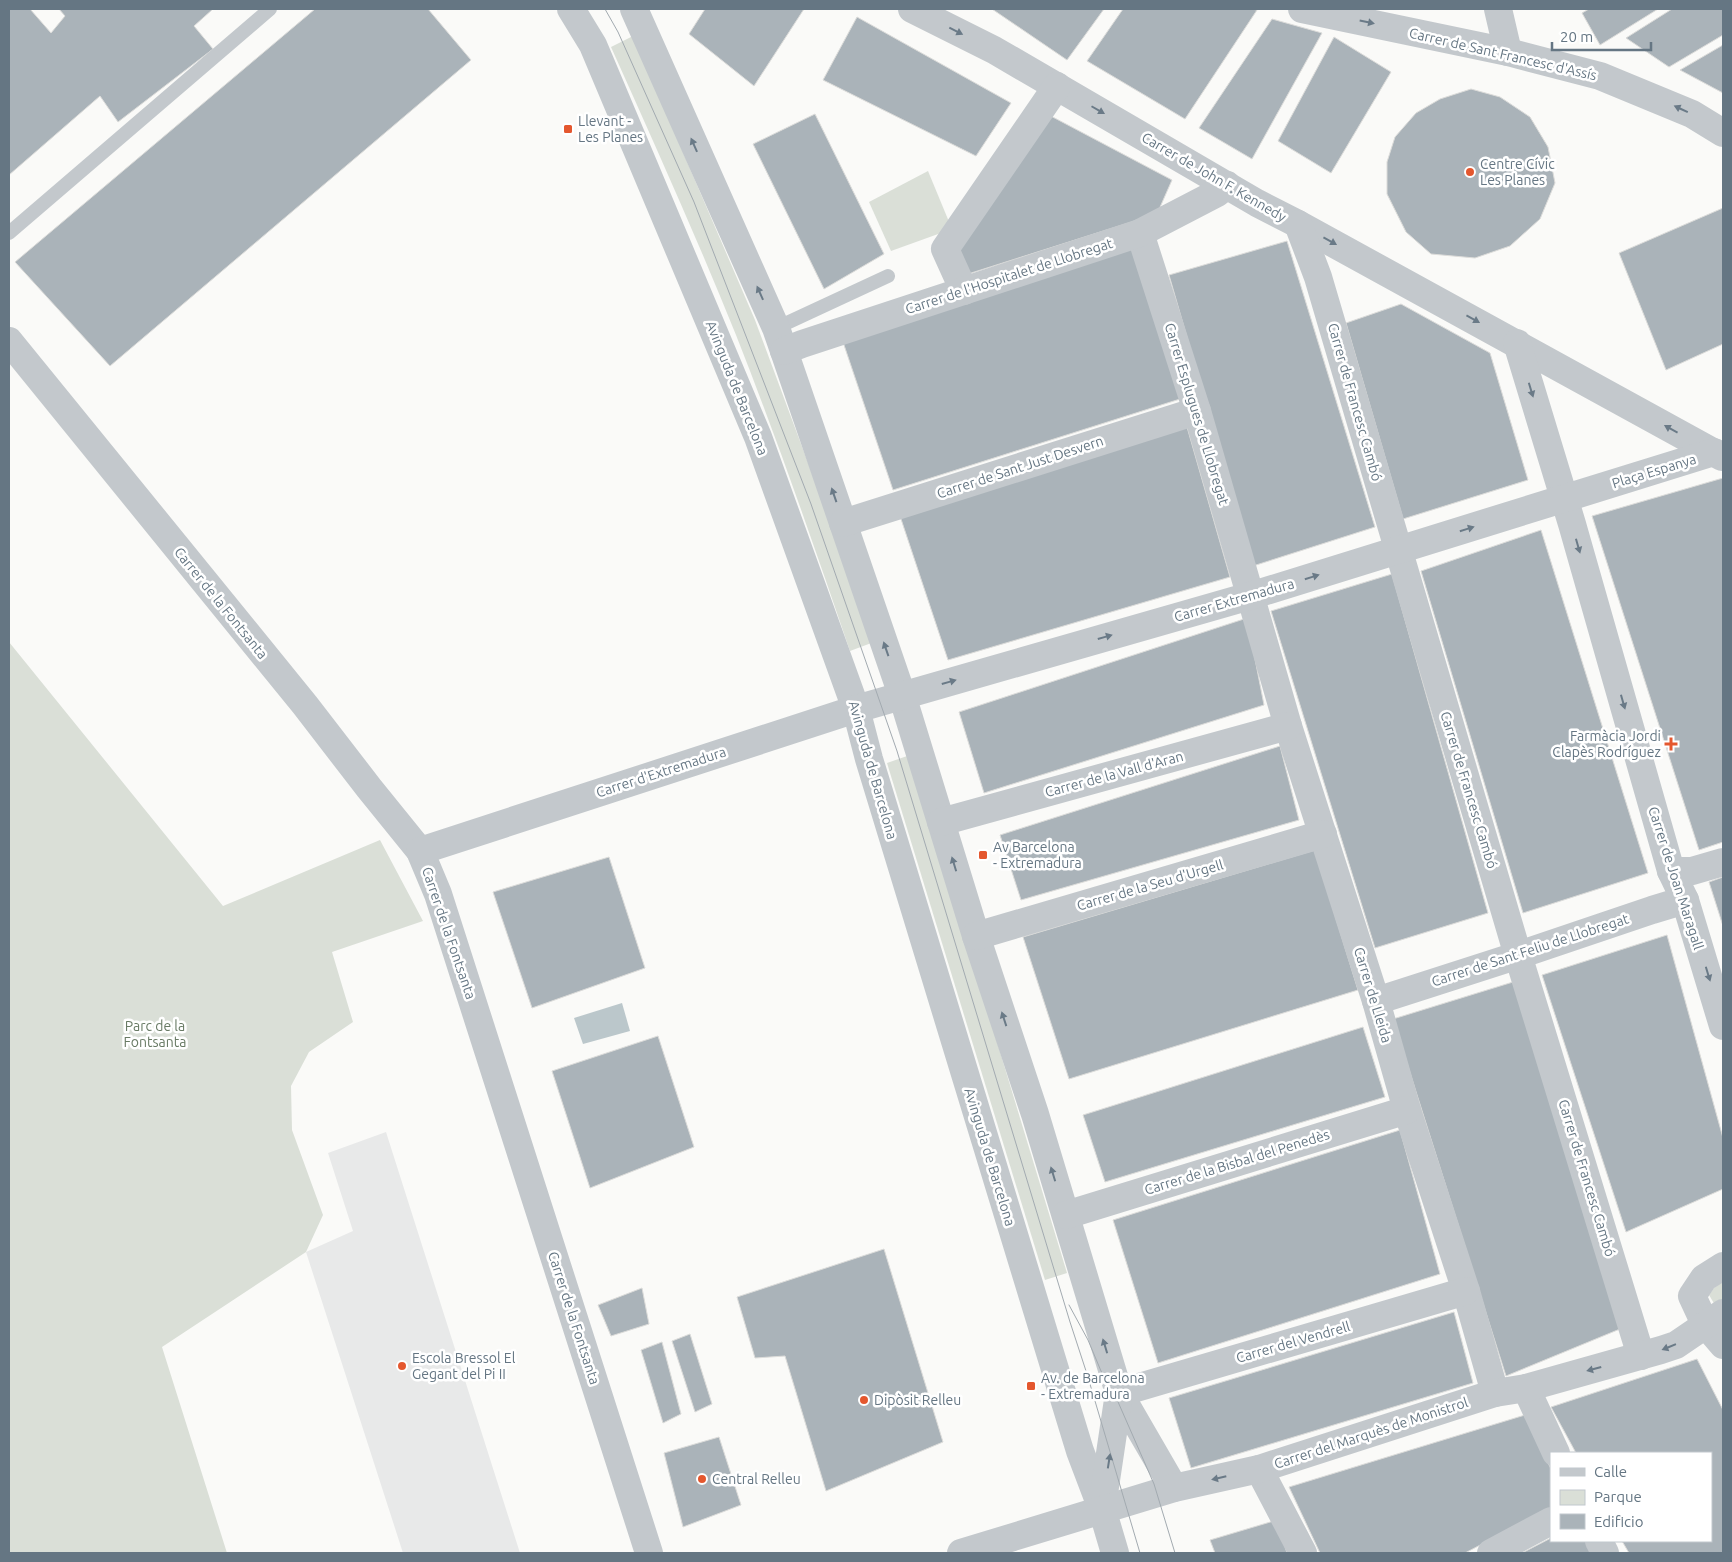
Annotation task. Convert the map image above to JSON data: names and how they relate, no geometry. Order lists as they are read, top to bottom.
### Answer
{
  "streets": {
    "street": [
      "Carrer de Sant Francesc d'Assís",
      "Carrer de John F. Kennedy",
      "Carrer de l'Hospitalet de Llobregat",
      "Avinguda de Barcelona",
      "Carrer de Francesc Cambó",
      "Carrer Esplugues de Llobregat",
      "Carrer de Sant Just Desvern",
      "Plaça Espanya",
      "Carrer Extremadura",
      "Carrer de la Fontsanta",
      "Carrer d'Extremadura",
      "Carrer de la Vall d'Aran",
      "Carrer de Joan Maragall",
      "Carrer de la Seu d'Urgell",
      "Carrer de Sant Feliu de Llobregat",
      "Carrer de Lleida",
      "Carrer de la Bisbal del Penedès",
      "Carrer del Vendrell",
      "Carrer del Marquès de Monistrol"
    ]
  },
  "crossings": [
    ["Carrer de John F. Kennedy", "Carrer de l'Hospitalet de Llobregat"],
    ["Carrer de John F. Kennedy", "Carrer de Francesc Cambó"],
    ["Carrer de John F. Kennedy", "Plaça Espanya"],
    ["Carrer de l'Hospitalet de Llobregat", "Carrer Esplugues de Llobregat"],
    ["Avinguda de Barcelona", "Carrer d'Extremadura"],
    ["Avinguda de Barcelona", "Carrer del Marquès de Monistrol"],
    ["Carrer de Francesc Cambó", "Carrer Extremadura"],
    ["Carrer de Francesc Cambó", "Carrer de Sant Feliu de Llobregat"],
    ["Carrer de Francesc Cambó", "Carrer del Marquès de Monistrol"],
    ["Carrer Esplugues de Llobregat", "Carrer de Sant Just Desvern"],
    ["Carrer Esplugues de Llobregat", "Carrer Extremadura"],
    ["Carrer Esplugues de Llobregat", "Carrer de Lleida"],
    ["Plaça Espanya", "Carrer Extremadura"],
    ["Plaça Espanya", "Carrer de Joan Maragall"],
    ["Carrer Extremadura", "Carrer d'Extremadura"],
    ["Carrer Extremadura", "Carrer de Joan Maragall"],
    ["Carrer Extremadura", "Carrer de Lleida"],
    ["Carrer de la Fontsanta", "Carrer d'Extremadura"],
    ["Carrer de la Vall d'Aran", "Carrer de Lleida"],
    ["Carrer de Joan Maragall", "Carrer de Sant Feliu de Llobregat"],
    ["Carrer de la Seu d'Urgell", "Carrer de Lleida"],
    ["Carrer de Sant Feliu de Llobregat", "Carrer de Lleida"],
    ["Carrer de Lleida", "Carrer de la Bisbal del Penedès"],
    ["Carrer de Lleida", "Carrer del Vendrell"],
    ["Carrer de Lleida", "Carrer del Marquès de Monistrol"]
  ],
  "one_way": [
    "Carrer de John F. Kennedy",
    "Plaça Espanya",
    "Carrer Extremadura",
    "Carrer de Joan Maragall",
    "Carrer del Marquès de Monistrol"
  ],
  "parks": ["Parc de la Fontsanta"],
  "places": {
    "transit": ["Llevant - Les Planes", "Av Barcelona - Extremadura", "Av. de Barcelona - Extremadura"],
    "other": [
      "Centre Cívic Les Planes",
      "Escola Bressol El Gegant del Pi II",
      "Dipòsit Relleu",
      "Central Relleu"
    ],
    "health": ["Farmàcia Jordi Clapès Rodríguez"]
  },
  "legend": ["Calle", "Parque", "Edificio"],
  "scale_bar": "20 m"
}
